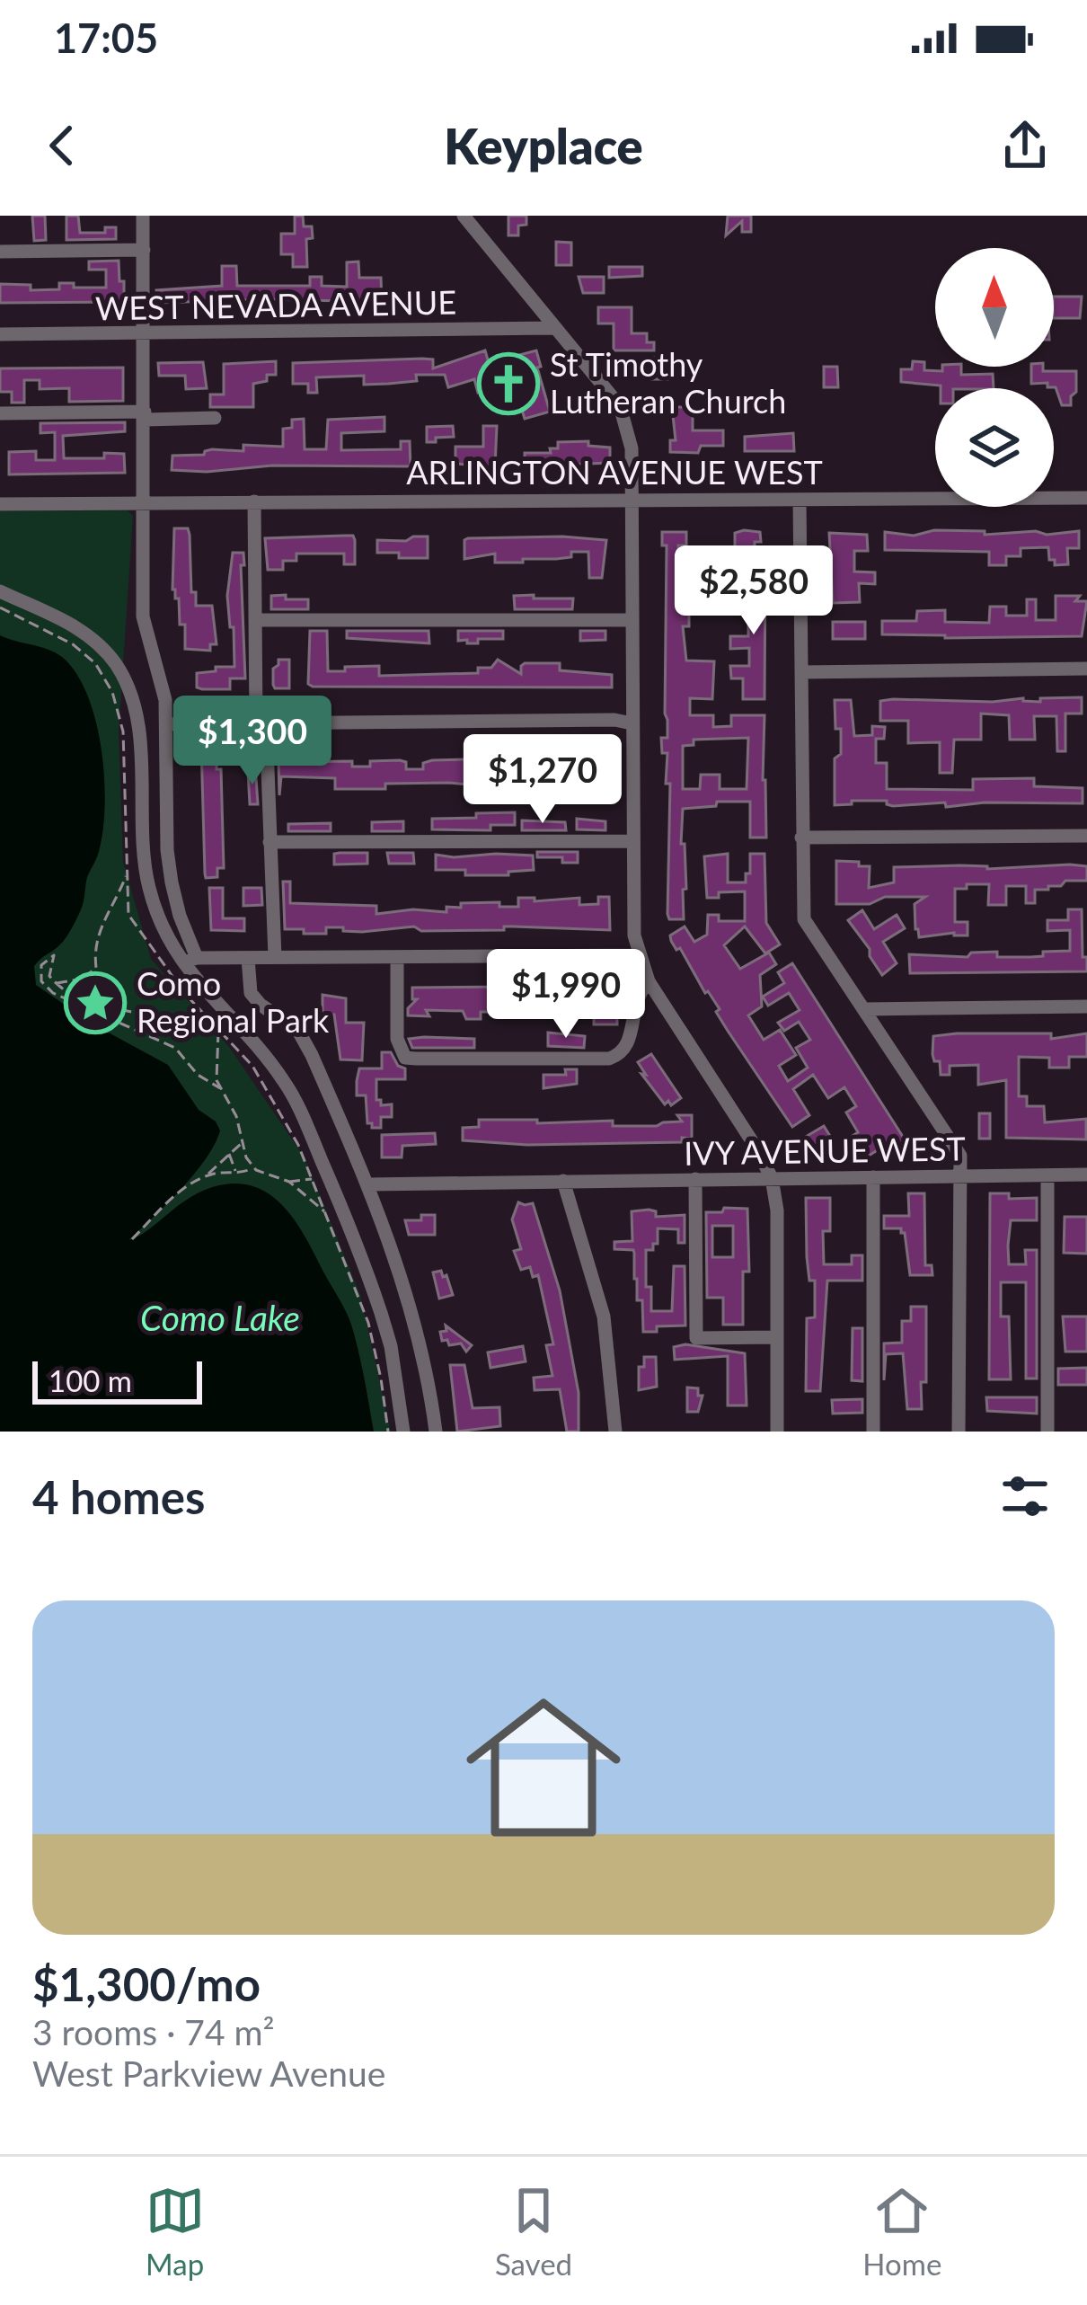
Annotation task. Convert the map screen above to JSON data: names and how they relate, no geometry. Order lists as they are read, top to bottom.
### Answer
{
  "streets": {
    "street": ["WEST NEVADA AVENUE", "ARLINGTON AVENUE WEST", "IVY AVENUE WEST"]
  },
  "water": ["Como Lake"],
  "places": {
    "church": ["St Timothy Lutheran Church"],
    "place": ["Como Regional Park"]
  },
  "scale_bar": "100 m",
  "north": "top",
  "page": {
    "status": "17:05",
    "header": "Keyplace",
    "price": [
      "$2,580",
      "$1,300",
      "$1,270",
      "$1,990"
    ],
    "scale": "100 m",
    "heading": "4 homes",
    "list": [
      {
        "name": "$1,300/mo",
        "note": "3 rooms · 74 m² · West Parkview Avenue"
      }
    ],
    "tabs": ["Map", "Saved", "Home"]
  }
}
